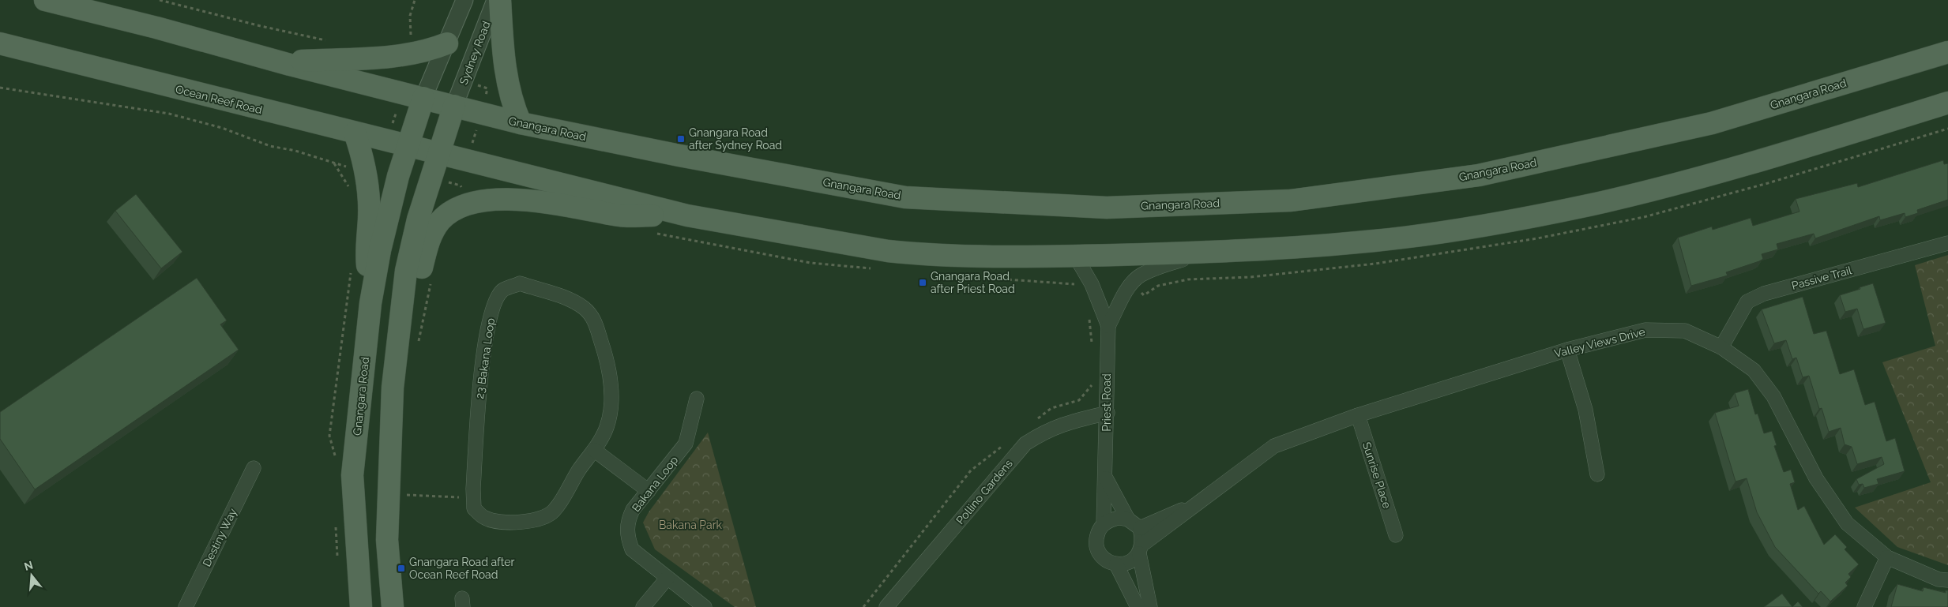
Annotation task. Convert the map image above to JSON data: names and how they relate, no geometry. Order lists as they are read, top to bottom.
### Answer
{
  "streets": {
    "main road": ["Gnangara Road", "Ocean Reef Road"],
    "street": [
      "Sydney Road",
      "Passive Trail",
      "Valley Views Drive",
      "23 Bakana Loop",
      "Priest Road",
      "Sunrise Place",
      "Bakana Loop",
      "Pollino Gardens",
      "Destiny Way"
    ]
  },
  "crossings": [
    ["Sydney Road", "Gnangara Road"],
    ["Gnangara Road", "Ocean Reef Road"],
    ["Passive Trail", "Valley Views Drive"],
    ["Valley Views Drive", "Priest Road"],
    ["Valley Views Drive", "Sunrise Place"],
    ["Priest Road", "Pollino Gardens"]
  ],
  "parks": ["Bakana Park"],
  "places": {
    "transit": ["Gnangara Road after Sydney Road", "Gnangara Road after Priest Road", "Gnangara Road after Ocean Reef Road"]
  },
  "north": "top"
}
